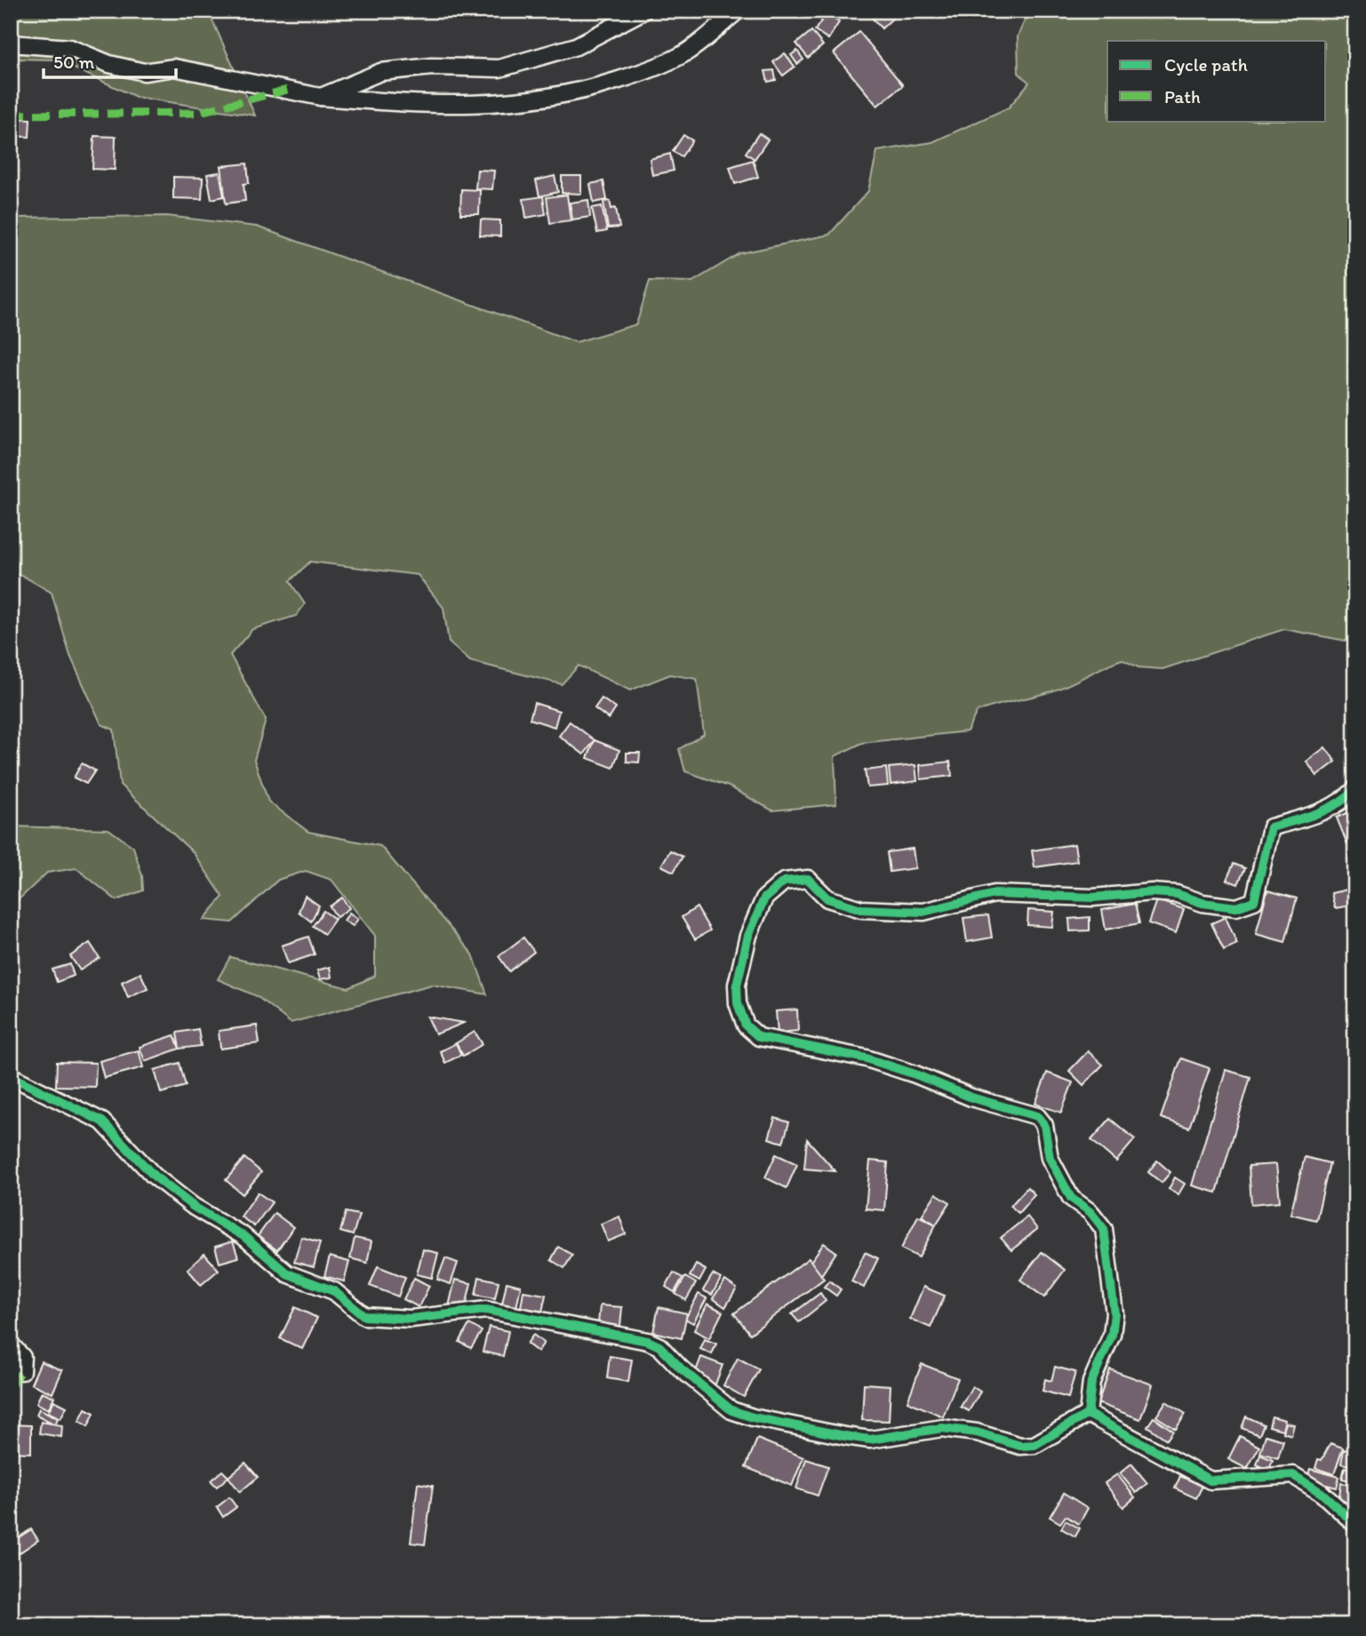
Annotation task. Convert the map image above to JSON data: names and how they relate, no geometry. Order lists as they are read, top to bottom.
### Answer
{
  "legend": ["Cycle path", "Path"],
  "scale_bar": "50 m"
}
